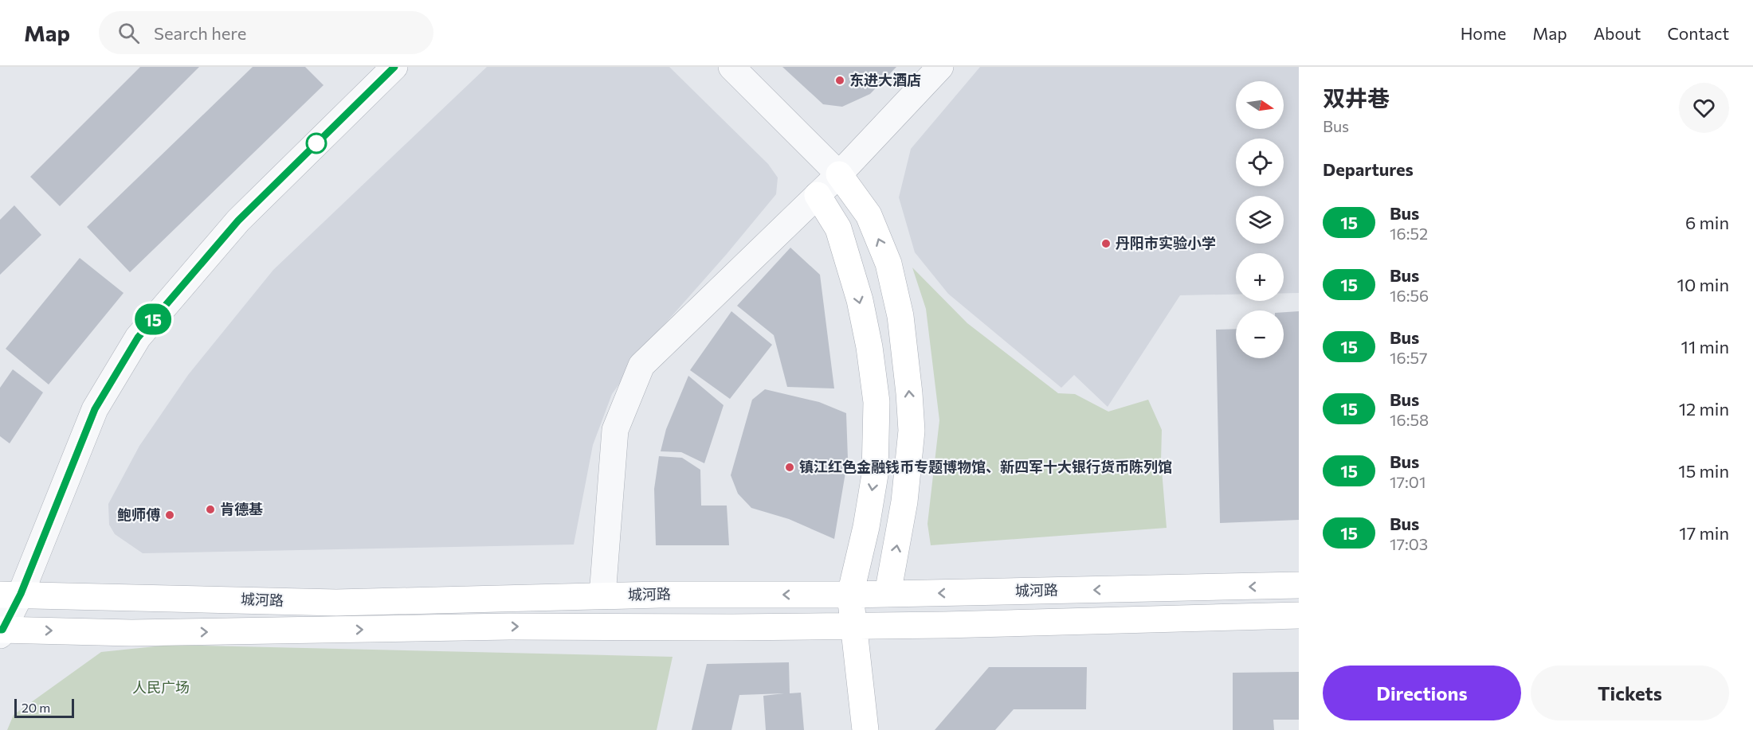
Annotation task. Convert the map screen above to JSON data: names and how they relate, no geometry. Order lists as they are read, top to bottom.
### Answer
{
  "streets": {
    "main road": ["城河路"]
  },
  "parks": ["人民广场"],
  "places": [
    "东进大酒店",
    "丹阳市实验小学",
    "镇江红色金融钱币专题博物馆、新四军十大银行货币陈列馆",
    "肯德基",
    "鲍师傅"
  ],
  "lines": ["bus line 15"],
  "scale_bar": "20 m",
  "north": "right",
  "page": {
    "header": "Map",
    "search": "Search here",
    "nav": [
      "Home",
      "Map",
      "About",
      "Contact"
    ],
    "on_map": "15",
    "heading": [
      ["双井巷", "Bus"],
      "Departures"
    ],
    "map_buttons": ["+", "−"],
    "list": [
      {
        "mark": "15",
        "name": "Bus",
        "note": "16:52",
        "value": "6 min"
      },
      {
        "mark": "15",
        "name": "Bus",
        "note": "16:56",
        "value": "10 min"
      },
      {
        "mark": "15",
        "name": "Bus",
        "note": "16:57",
        "value": "11 min"
      },
      {
        "mark": "15",
        "name": "Bus",
        "note": "16:58",
        "value": "12 min"
      },
      {
        "mark": "15",
        "name": "Bus",
        "note": "17:01",
        "value": "15 min"
      },
      {
        "mark": "15",
        "name": "Bus",
        "note": "17:03",
        "value": "17 min"
      }
    ],
    "buttons": ["Directions", "Tickets"],
    "scale": "20 m"
  }
}
